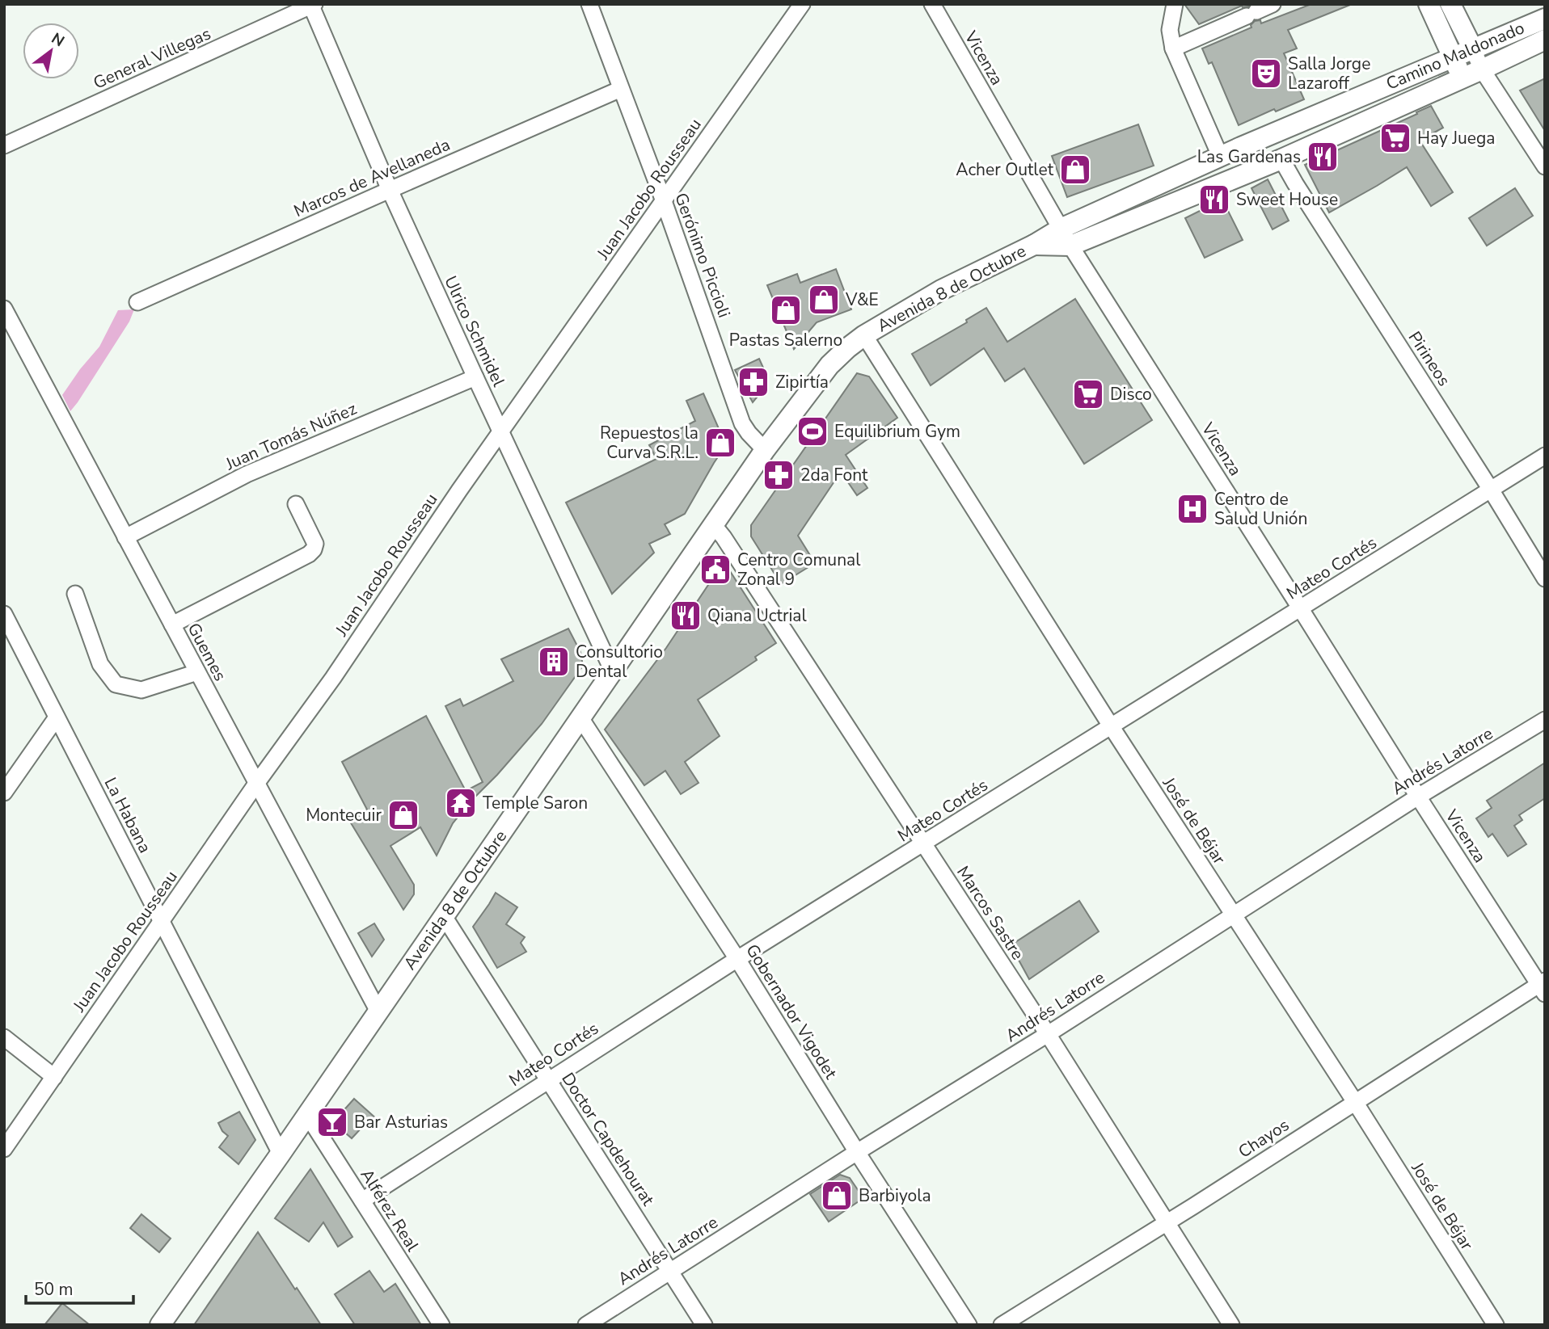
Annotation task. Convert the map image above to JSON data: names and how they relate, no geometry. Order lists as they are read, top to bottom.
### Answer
{
  "streets": {
    "main road": ["Camino Maldonado", "Avenida 8 de Octubre"],
    "street": [
      "General Villegas",
      "Vicenza",
      "Marcos de Avellaneda",
      "Juan Jacobo Rousseau",
      "Gerónimo Piccioli",
      "Ulrico Schmidel",
      "Pirineos",
      "Juan Tomás Núñez",
      "Mateo Cortés",
      "Guemes",
      "Andrés Latorre",
      "La Habana",
      "José de Béjar",
      "Marcos Sastre",
      "Gobernador Vigodet",
      "Chayos",
      "Doctor Capdehourat",
      "Alférez Real"
    ]
  },
  "crossings": [
    ["Camino Maldonado", "Avenida 8 de Octubre"],
    ["Camino Maldonado", "Pirineos"],
    ["General Villegas", "Ulrico Schmidel"],
    ["Vicenza", "Avenida 8 de Octubre"],
    ["Vicenza", "Mateo Cortés"],
    ["Vicenza", "Andrés Latorre"],
    ["Vicenza", "Chayos"],
    ["Marcos de Avellaneda", "Gerónimo Piccioli"],
    ["Marcos de Avellaneda", "Ulrico Schmidel"],
    ["Juan Jacobo Rousseau", "Gerónimo Piccioli"],
    ["Juan Jacobo Rousseau", "Ulrico Schmidel"],
    ["Juan Jacobo Rousseau", "Guemes"],
    ["Juan Jacobo Rousseau", "La Habana"],
    ["Gerónimo Piccioli", "Avenida 8 de Octubre"],
    ["Avenida 8 de Octubre", "Ulrico Schmidel"],
    ["Avenida 8 de Octubre", "Pirineos"],
    ["Avenida 8 de Octubre", "Guemes"],
    ["Avenida 8 de Octubre", "La Habana"],
    ["Avenida 8 de Octubre", "José de Béjar"],
    ["Avenida 8 de Octubre", "Marcos Sastre"],
    ["Avenida 8 de Octubre", "Gobernador Vigodet"],
    ["Avenida 8 de Octubre", "Doctor Capdehourat"],
    ["Avenida 8 de Octubre", "Alférez Real"],
    ["Ulrico Schmidel", "Juan Tomás Núñez"],
    ["Pirineos", "Mateo Cortés"],
    ["Juan Tomás Núñez", "Guemes"],
    ["Mateo Cortés", "José de Béjar"],
    ["Mateo Cortés", "Marcos Sastre"],
    ["Mateo Cortés", "Gobernador Vigodet"],
    ["Mateo Cortés", "Doctor Capdehourat"],
    ["Mateo Cortés", "Alférez Real"],
    ["Andrés Latorre", "José de Béjar"],
    ["Andrés Latorre", "Marcos Sastre"],
    ["Andrés Latorre", "Gobernador Vigodet"],
    ["Andrés Latorre", "Doctor Capdehourat"],
    ["José de Béjar", "Chayos"],
    ["Marcos Sastre", "Chayos"]
  ],
  "places": {
    "theatre": ["Salla Jorge Lazaroff"],
    "supermarket": ["Hay Juega", "Disco"],
    "restaurant": ["Las Gardenas", "Sweet House", "Qiana Uctrial"],
    "shop": [
      "Acher Outlet",
      "V&E",
      "Pastas Salerno",
      "Repuestos la Curva S.R.L.",
      "Montecuir",
      "Barbiyola"
    ],
    "pharmacy": ["Zipirtía", "2da Font"],
    "sports": ["Equilibrium Gym"],
    "hospital": ["Centro de Salud Unión"],
    "public building": ["Centro Comunal Zonal 9"],
    "building": ["Consultorio Dental"],
    "temple": ["Temple Saron"],
    "bar": ["Bar Asturias"]
  },
  "scale_bar": "50 m",
  "north": "top right"
}
